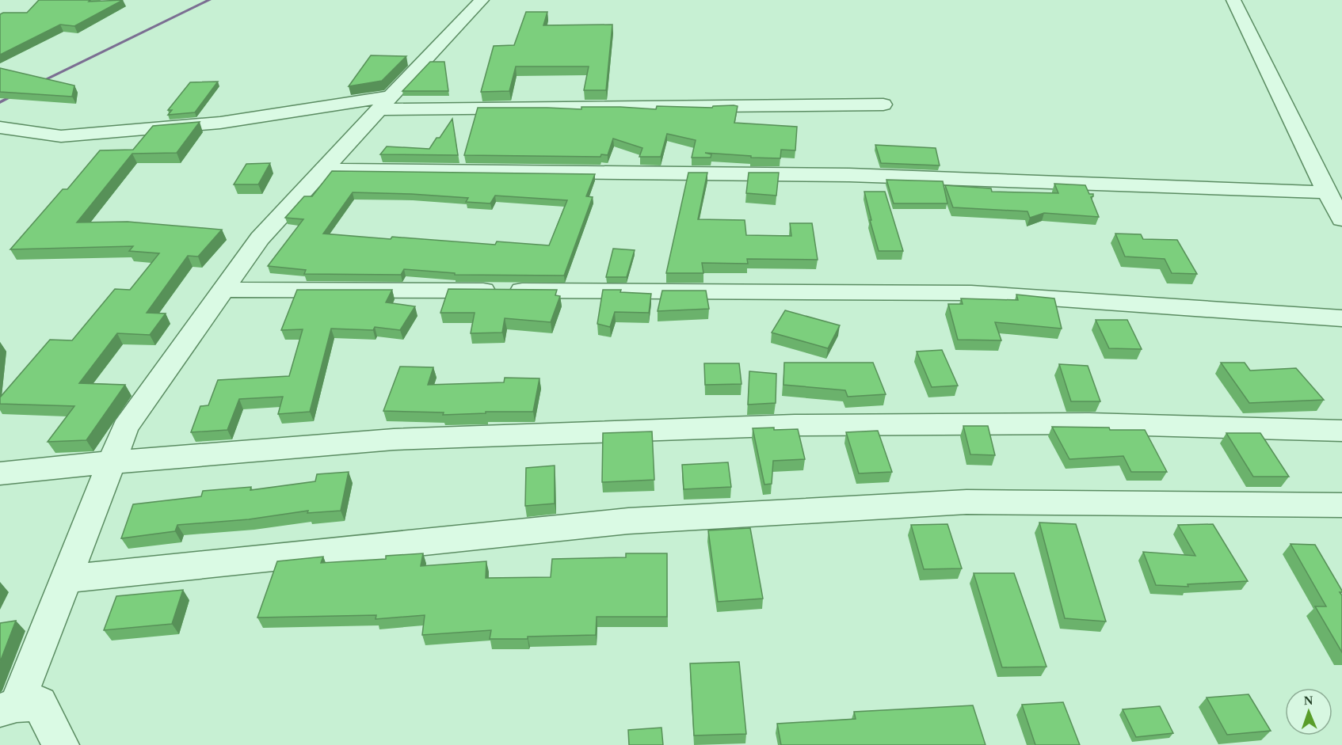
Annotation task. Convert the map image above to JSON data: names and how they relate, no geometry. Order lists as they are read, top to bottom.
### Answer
{
  "north": "top"
}
